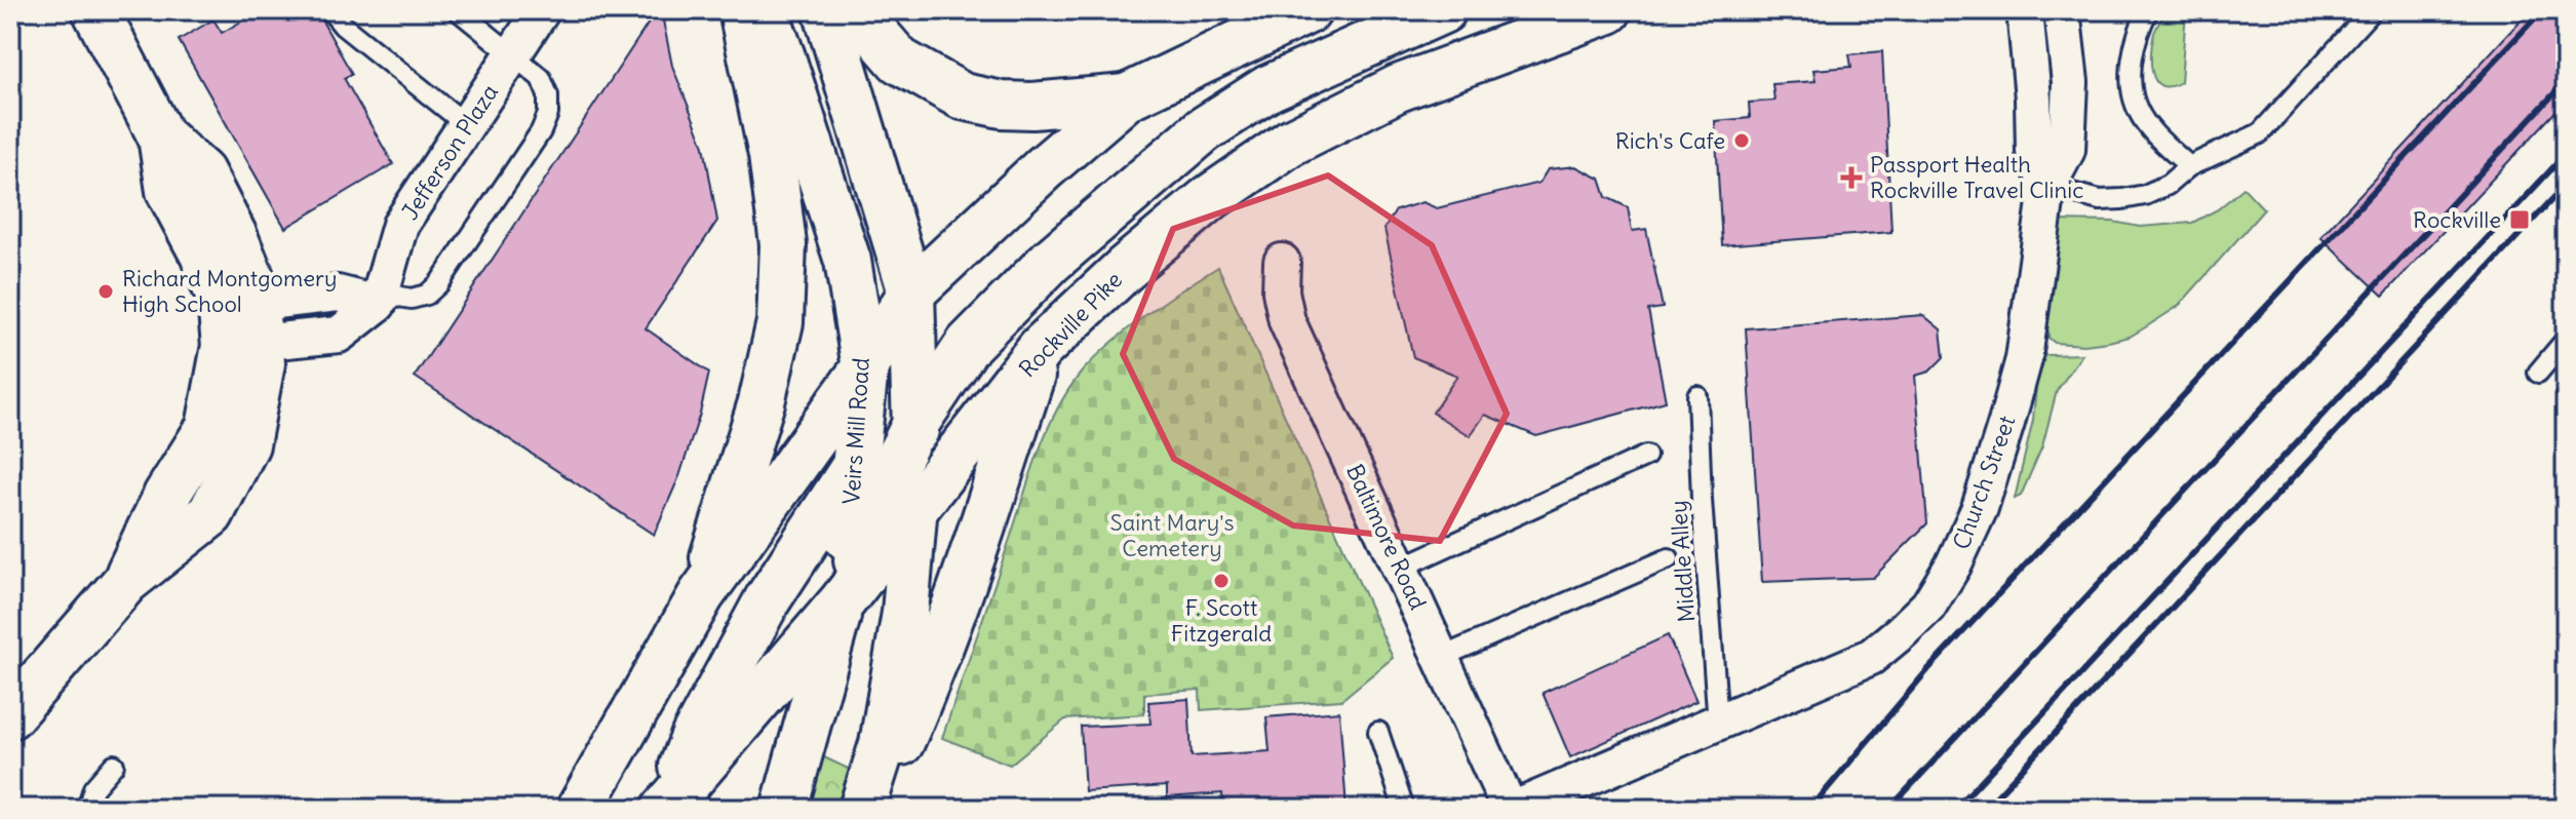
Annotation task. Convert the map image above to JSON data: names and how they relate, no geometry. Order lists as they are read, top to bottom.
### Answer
{
  "streets": {
    "main road": ["Rockville Pike", "Veirs Mill Road"],
    "street": ["Jefferson Plaza", "Church Street", "Baltimore Road"],
    "lane": ["Middle Alley"]
  },
  "crossings": [
    ["Rockville Pike", "Veirs Mill Road"],
    ["Church Street", "Baltimore Road"],
    ["Church Street", "Middle Alley"]
  ],
  "parks": ["Saint Mary's Cemetery"],
  "places": {
    "other": ["Rich's Cafe", "Richard Montgomery High School", "F. Scott Fitzgerald"],
    "health": ["Passport Health Rockville Travel Clinic"],
    "transit": ["Rockville"]
  }
}
